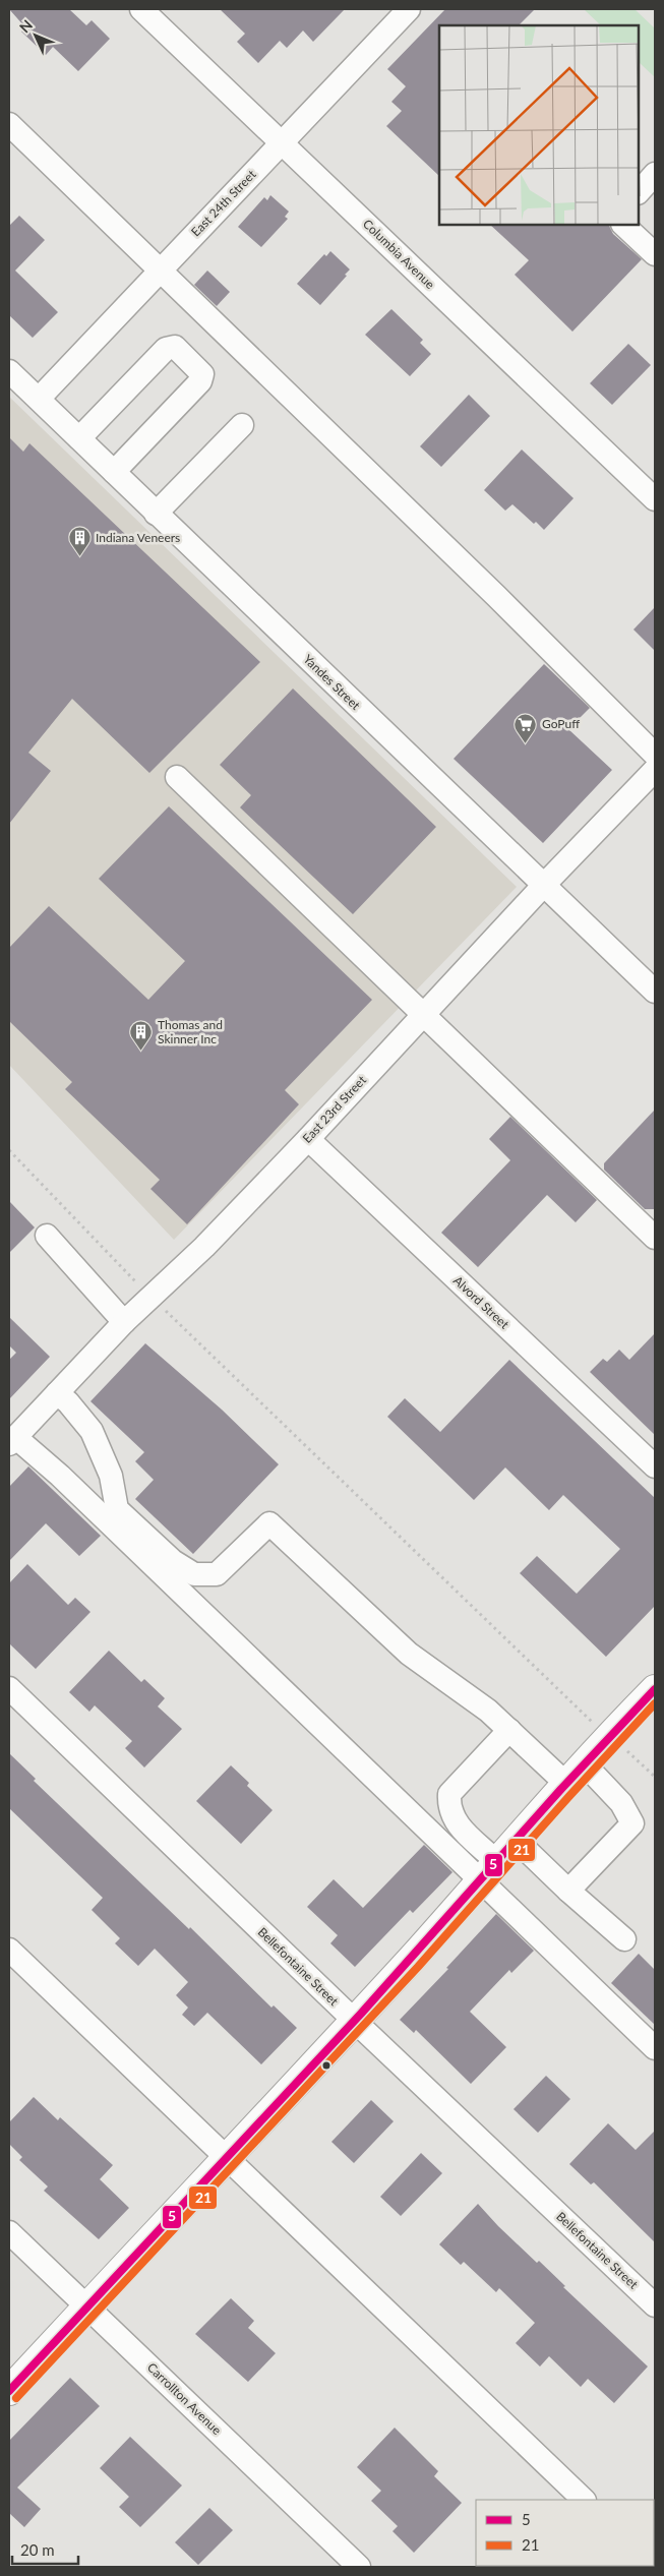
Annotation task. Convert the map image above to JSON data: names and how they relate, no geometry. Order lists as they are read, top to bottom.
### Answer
{
  "streets": {
    "street": [
      "East 24th Street",
      "Columbia Avenue",
      "Yandes Street",
      "East 23rd Street",
      "Alvord Street",
      "Bellefontaine Street",
      "Carrollton Avenue"
    ]
  },
  "crossings": [
    ["East 24th Street", "Columbia Avenue"],
    ["East 24th Street", "Yandes Street"],
    ["Yandes Street", "East 23rd Street"],
    ["East 23rd Street", "Alvord Street"]
  ],
  "places": {
    "building": ["Indiana Veneers", "Thomas and Skinner Inc"],
    "supermarket": ["GoPuff"]
  },
  "lines": ["transit line 5", "transit line 21"],
  "legend": ["5", "21"],
  "scale_bar": "20 m",
  "north": "top left"
}
